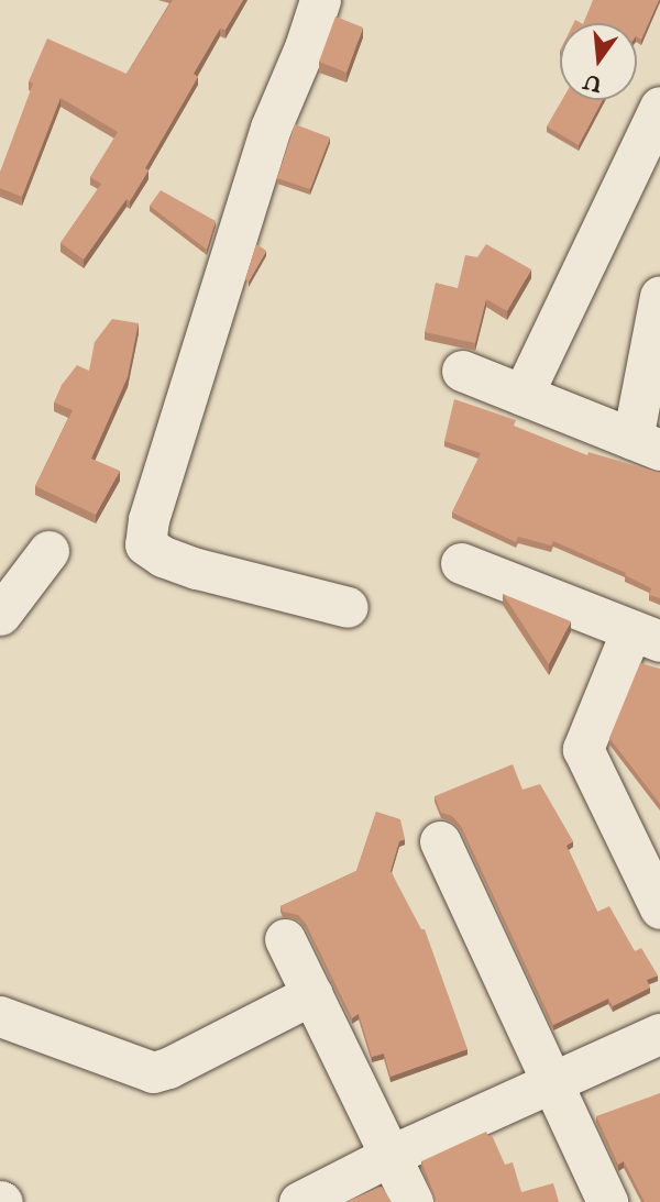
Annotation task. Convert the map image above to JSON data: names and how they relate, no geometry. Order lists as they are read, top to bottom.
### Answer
{
  "north": "bottom"
}
